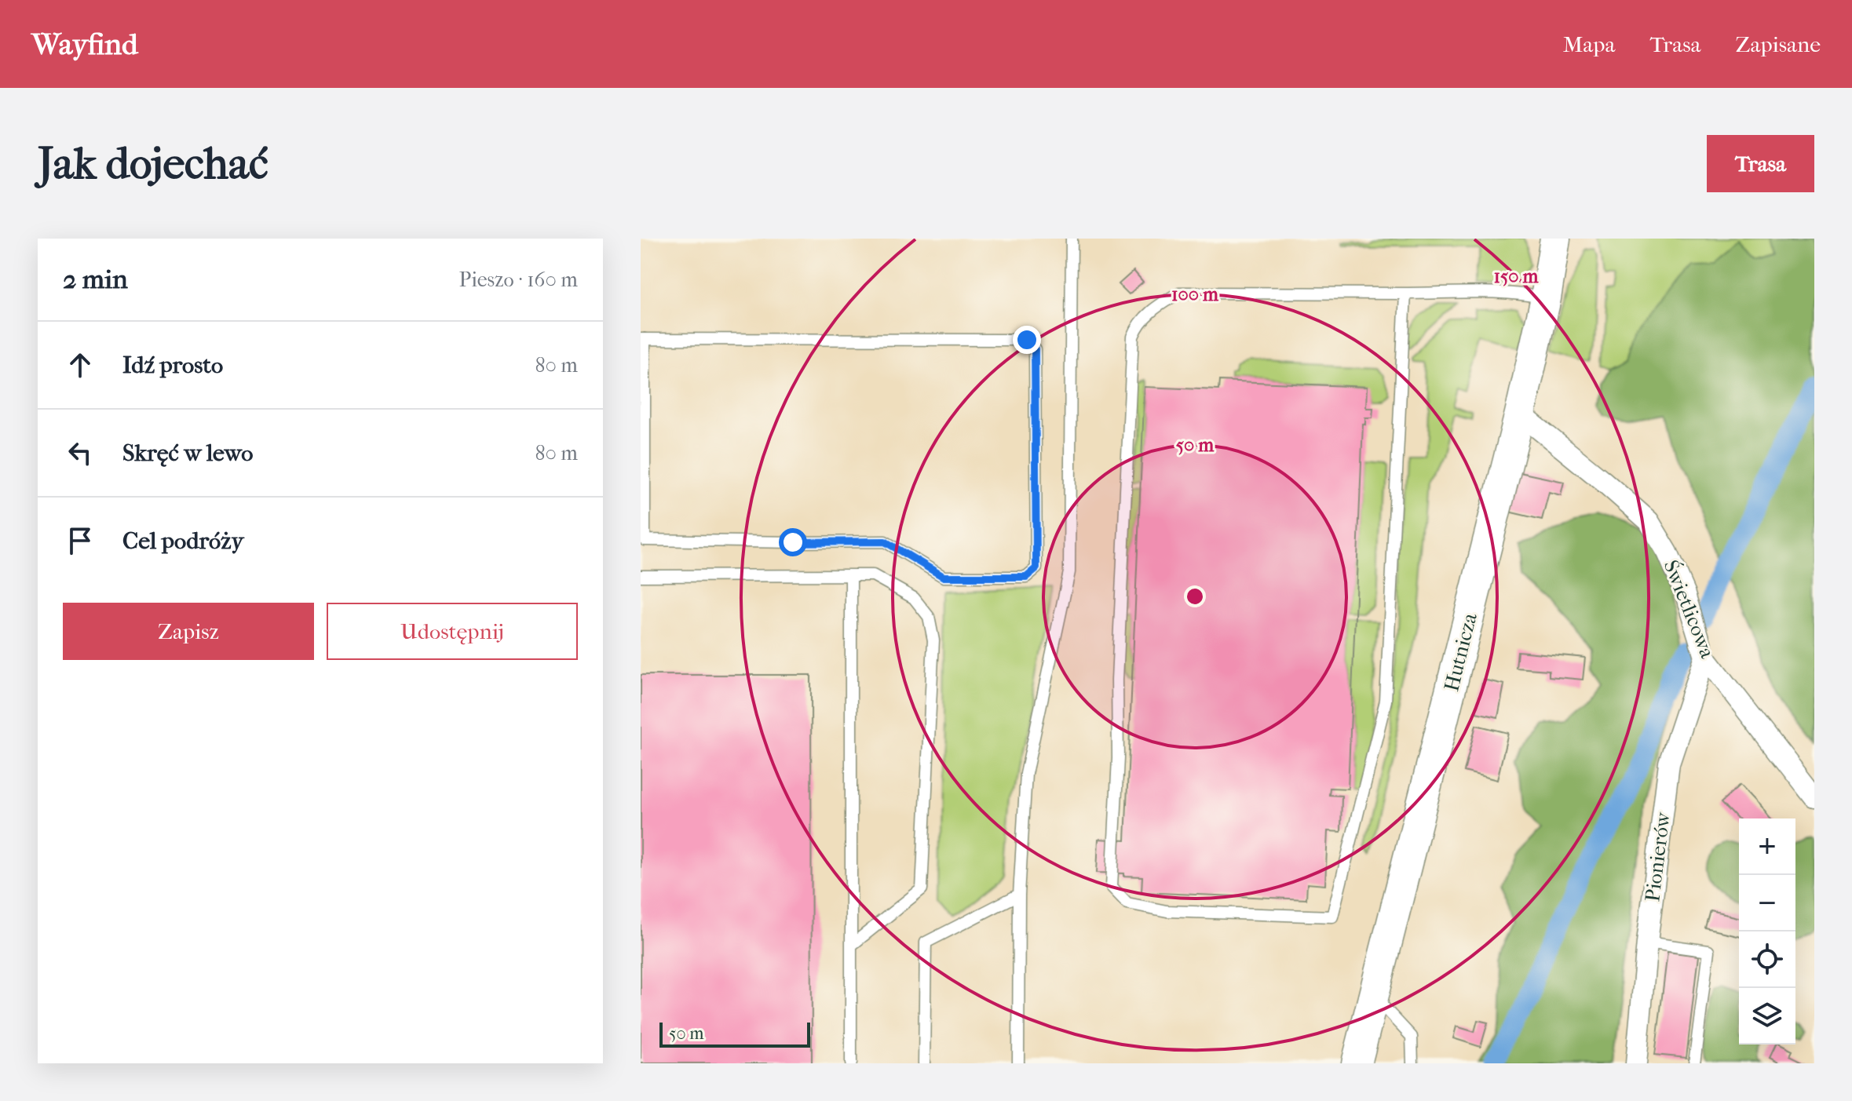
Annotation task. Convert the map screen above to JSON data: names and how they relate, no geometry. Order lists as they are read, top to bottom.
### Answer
{
  "streets": {
    "street": ["Świetlicowa", "Hutnicza", "Pionierów"]
  },
  "crossings": [
    ["Świetlicowa", "Hutnicza"],
    ["Świetlicowa", "Pionierów"]
  ],
  "scale_bar": "50 m",
  "page": {
    "header": "Wayfind",
    "nav": ["Mapa", "Trasa", "Zapisane"],
    "buttons": [
      "Trasa",
      ["Zapisz", "Udostępnij"]
    ],
    "title": "Jak dojechać",
    "heading": ["2 min", "Pieszo · 160 m"],
    "list": [
      ["Idź prosto", "80 m"],
      ["Skręć w lewo", "80 m"],
      "Cel podróży"
    ],
    "map_buttons": ["+", "−"],
    "scale": "50 m"
  },
  "rings": ["150 m", "100 m", "50 m"]
}
